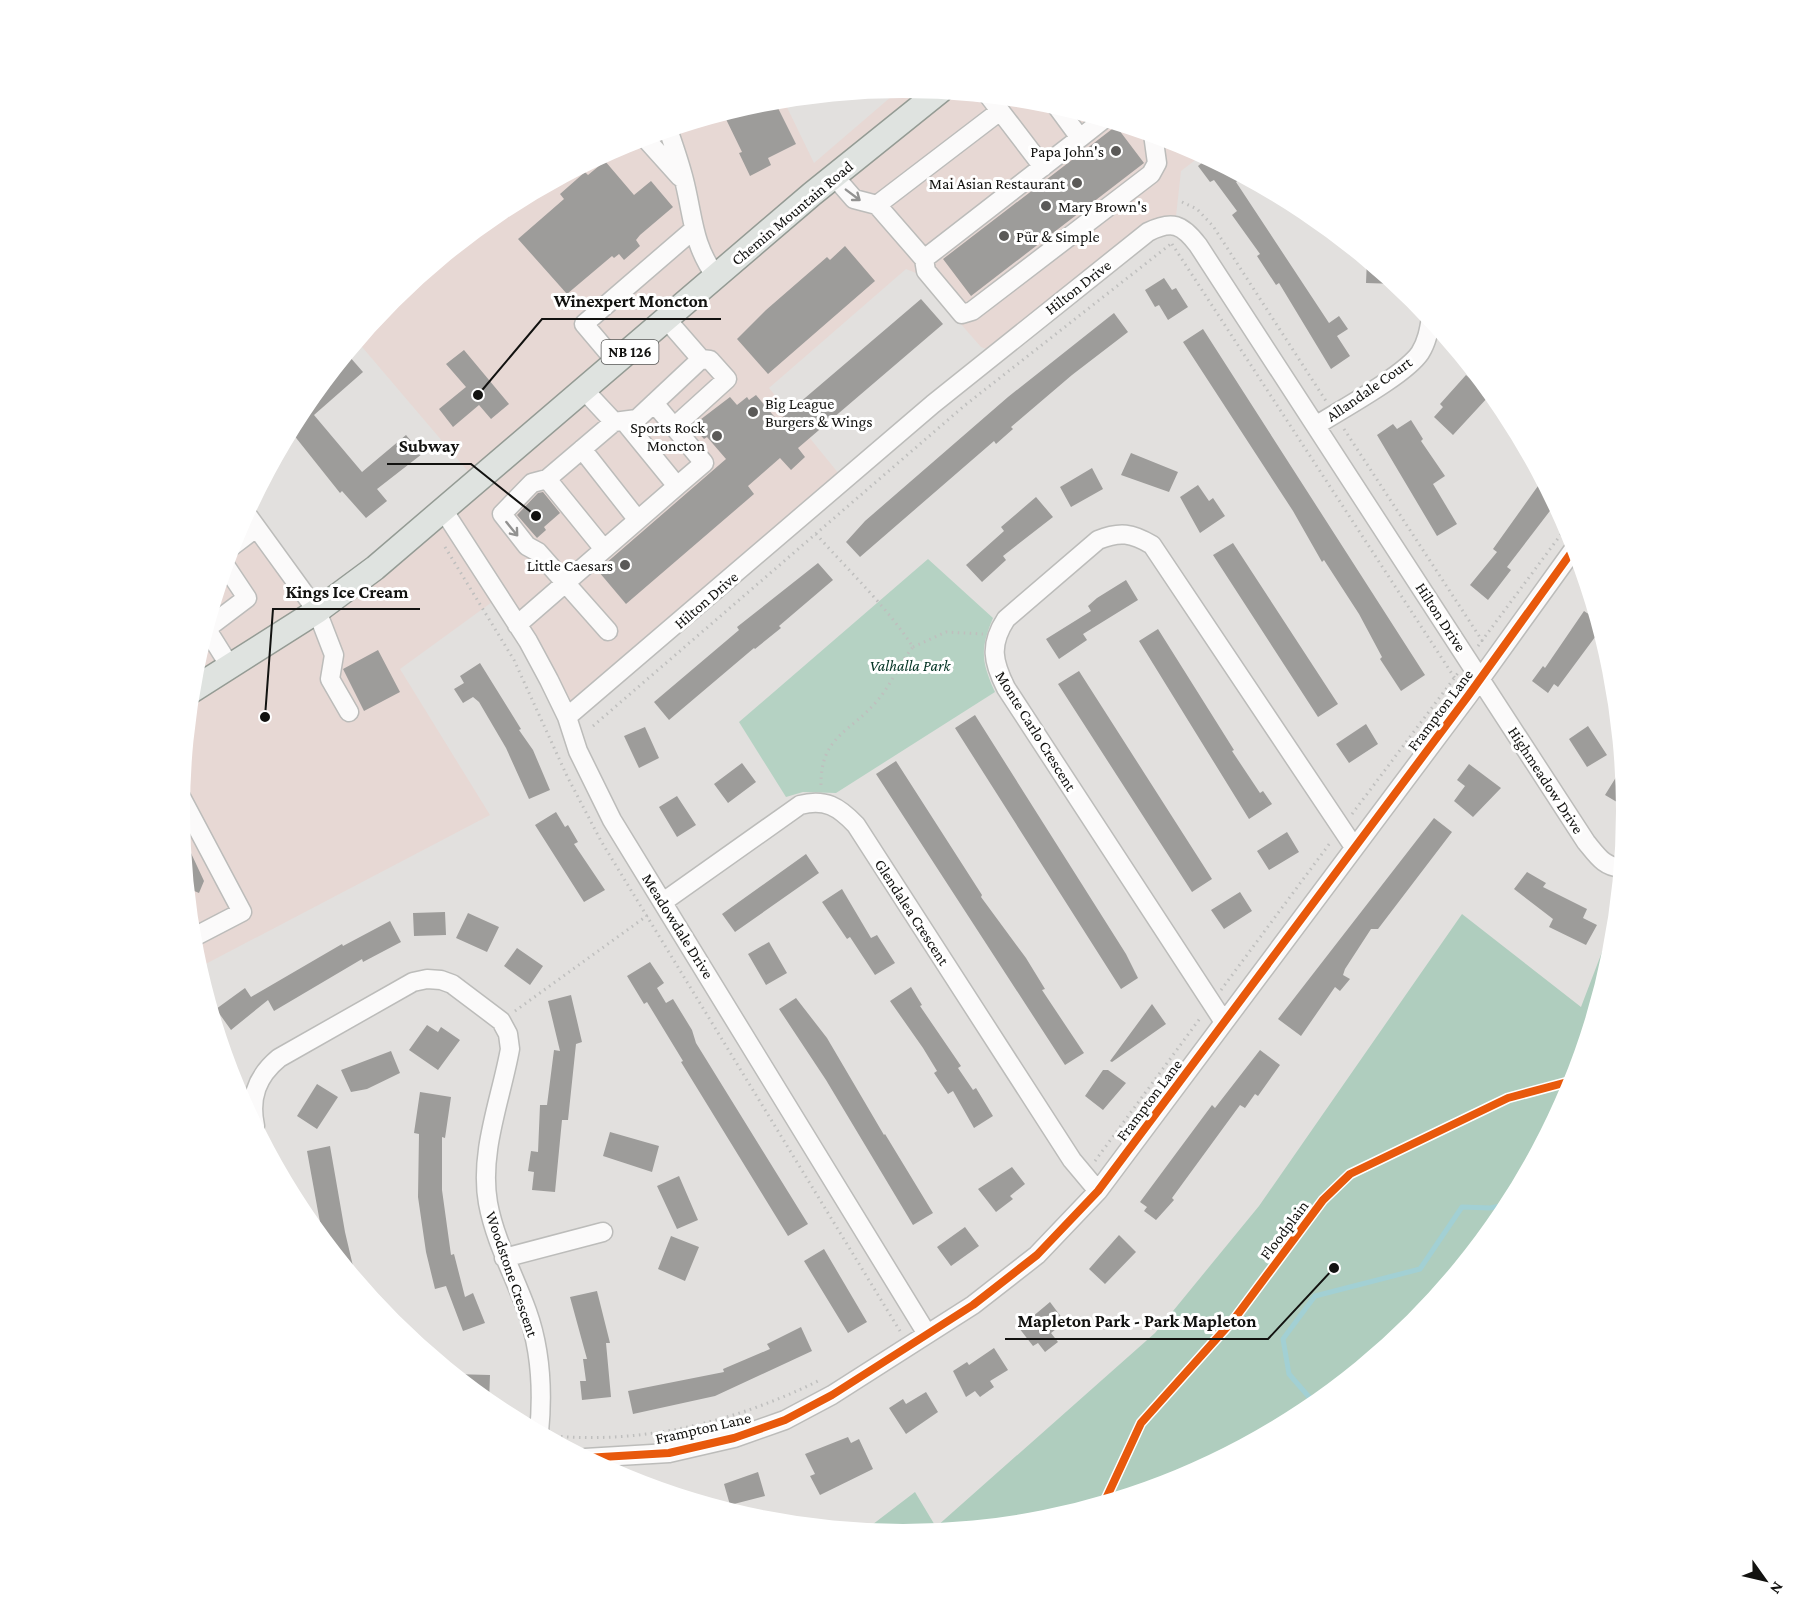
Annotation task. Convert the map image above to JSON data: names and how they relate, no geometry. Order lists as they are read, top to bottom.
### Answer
{
  "streets": {
    "main road": ["Chemin Mountain Road", "NB 126"],
    "street": [
      "Hilton Drive",
      "Allandale Court",
      "Frampton Lane",
      "Monte Carlo Crescent",
      "Highmeadow Drive",
      "Glendalea Crescent",
      "Meadowdale Drive",
      "Woodstone Crescent"
    ],
    "cycle path": ["Floodplain"]
  },
  "crossings": [
    ["Chemin Mountain Road", "Meadowdale Drive"],
    ["Hilton Drive", "Allandale Court"],
    ["Hilton Drive", "Frampton Lane"],
    ["Hilton Drive", "Highmeadow Drive"],
    ["Hilton Drive", "Meadowdale Drive"],
    ["Frampton Lane", "Monte Carlo Crescent"],
    ["Frampton Lane", "Highmeadow Drive"],
    ["Frampton Lane", "Glendalea Crescent"],
    ["Frampton Lane", "Meadowdale Drive"]
  ],
  "parks": ["Valhalla Park"],
  "places": [
    "Papa John's",
    "Mai Asian Restaurant",
    "Mary Brown's",
    "Pür & Simple",
    "Winexpert Moncton",
    "Big League Burgers & Wings",
    "Sports Rock Moncton",
    "Subway",
    "Little Caesars",
    "Kings Ice Cream",
    "Mapleton Park - Park Mapleton"
  ],
  "north": "bottom right"
}
